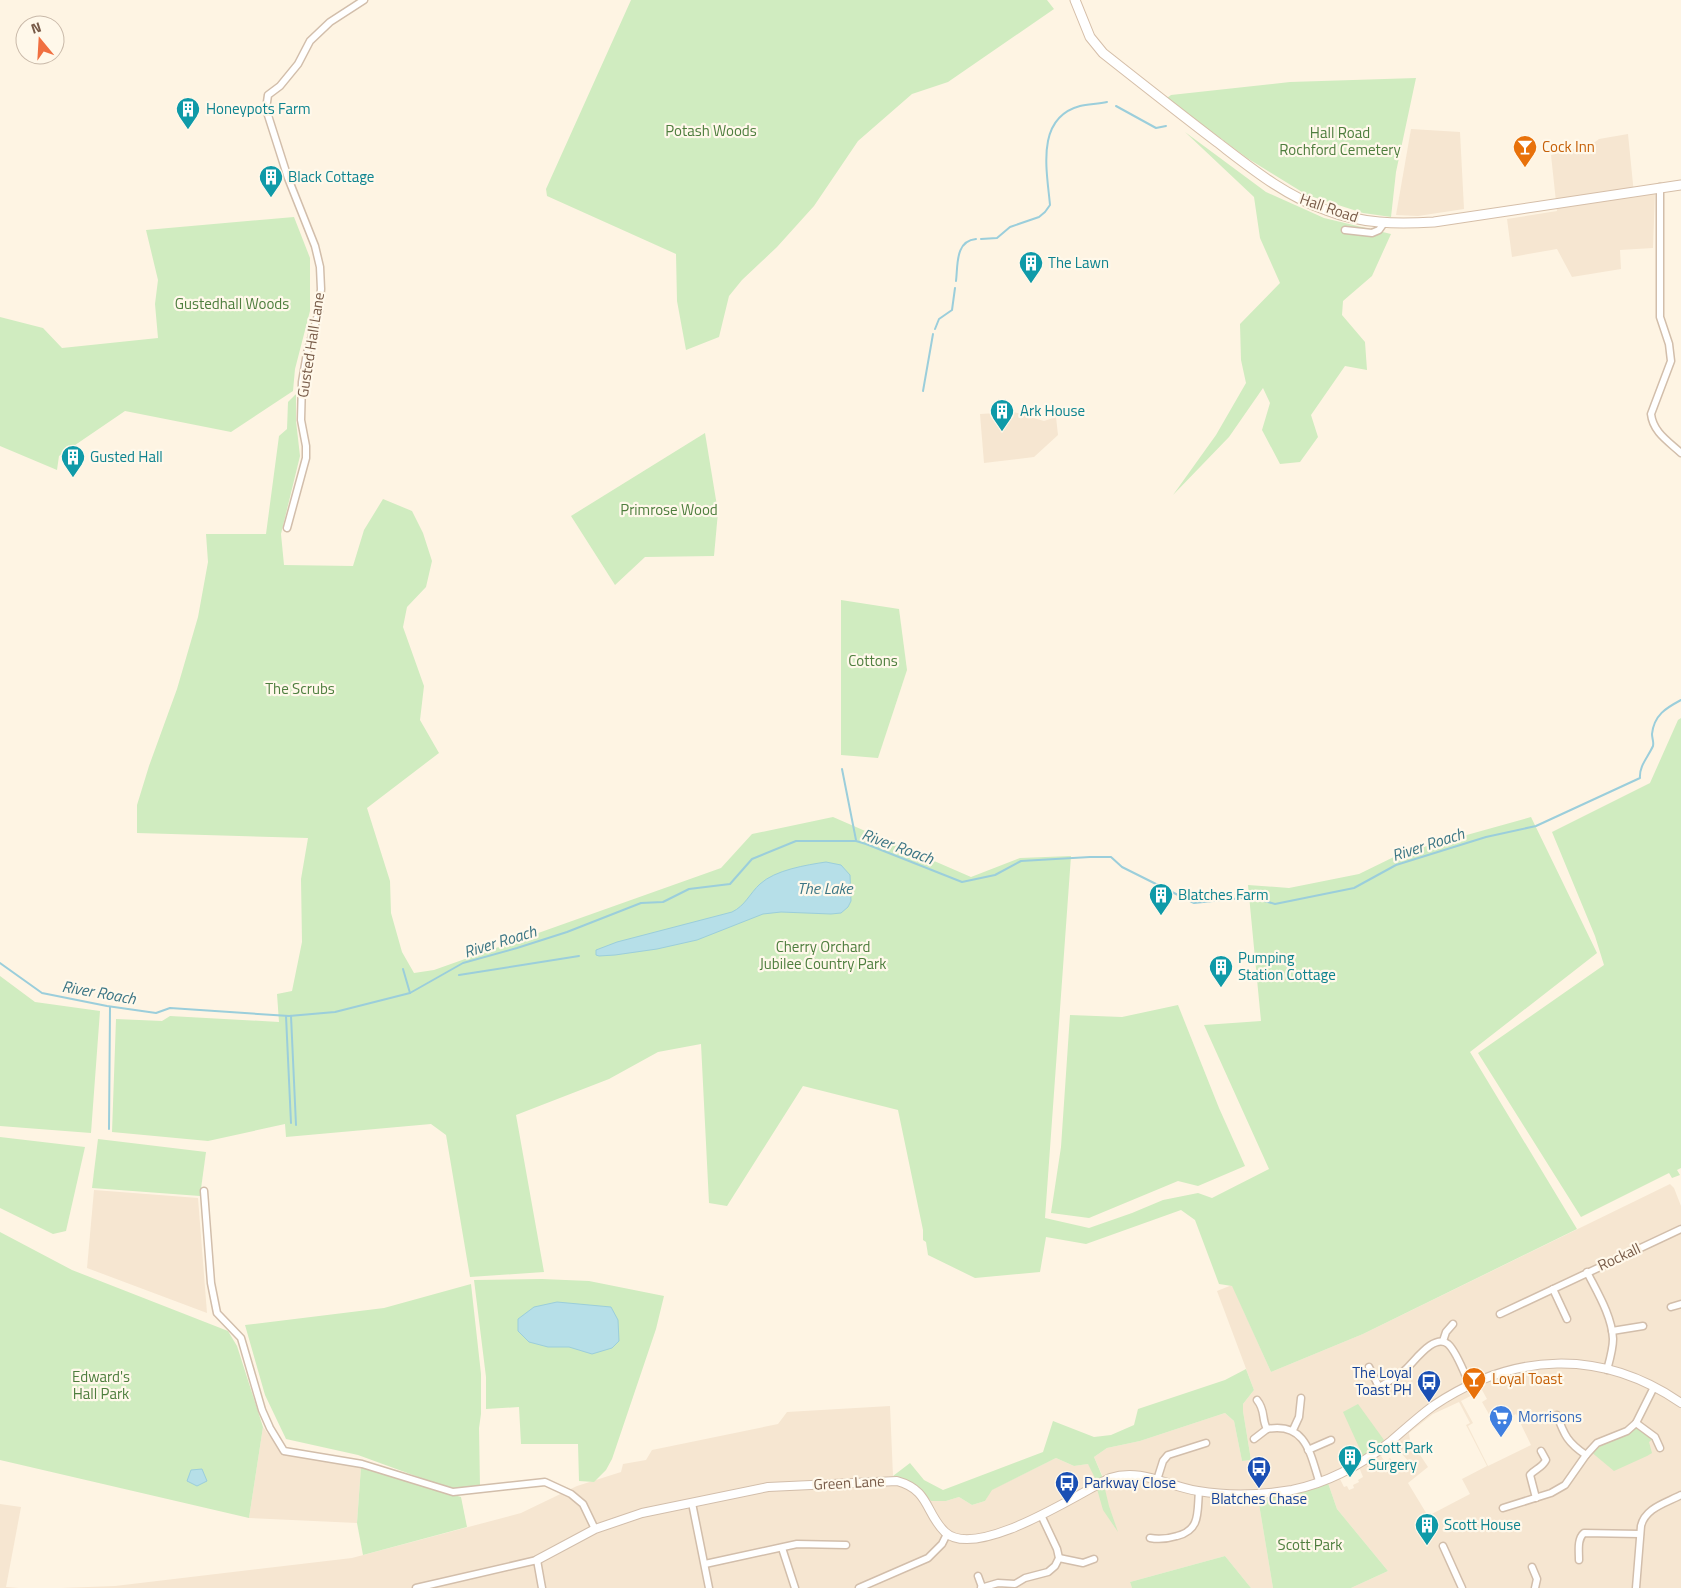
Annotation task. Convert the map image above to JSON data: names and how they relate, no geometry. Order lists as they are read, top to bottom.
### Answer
{
  "streets": {
    "main road": ["Hall Road"],
    "street": ["Gusted Hall Lane", "Rockall", "Green Lane"]
  },
  "water": ["River Roach", "The Lake"],
  "parks": [
    "Potash Woods",
    "Hall Road Rochford Cemetery",
    "Gustedhall Woods",
    "Primrose Wood",
    "Cottons",
    "The Scrubs",
    "Cherry Orchard Jubilee Country Park",
    "Edward's Hall Park",
    "Scott Park"
  ],
  "places": {
    "building": [
      "Honeypots Farm",
      "Black Cottage",
      "The Lawn",
      "Ark House",
      "Gusted Hall",
      "Blatches Farm",
      "Pumping Station Cottage",
      "Scott Park Surgery",
      "Scott House"
    ],
    "bar": ["Cock Inn", "Loyal Toast"],
    "bus stop": ["The Loyal Toast PH", "Blatches Chase", "Parkway Close"],
    "supermarket": ["Morrisons"]
  },
  "north": "top"
}
